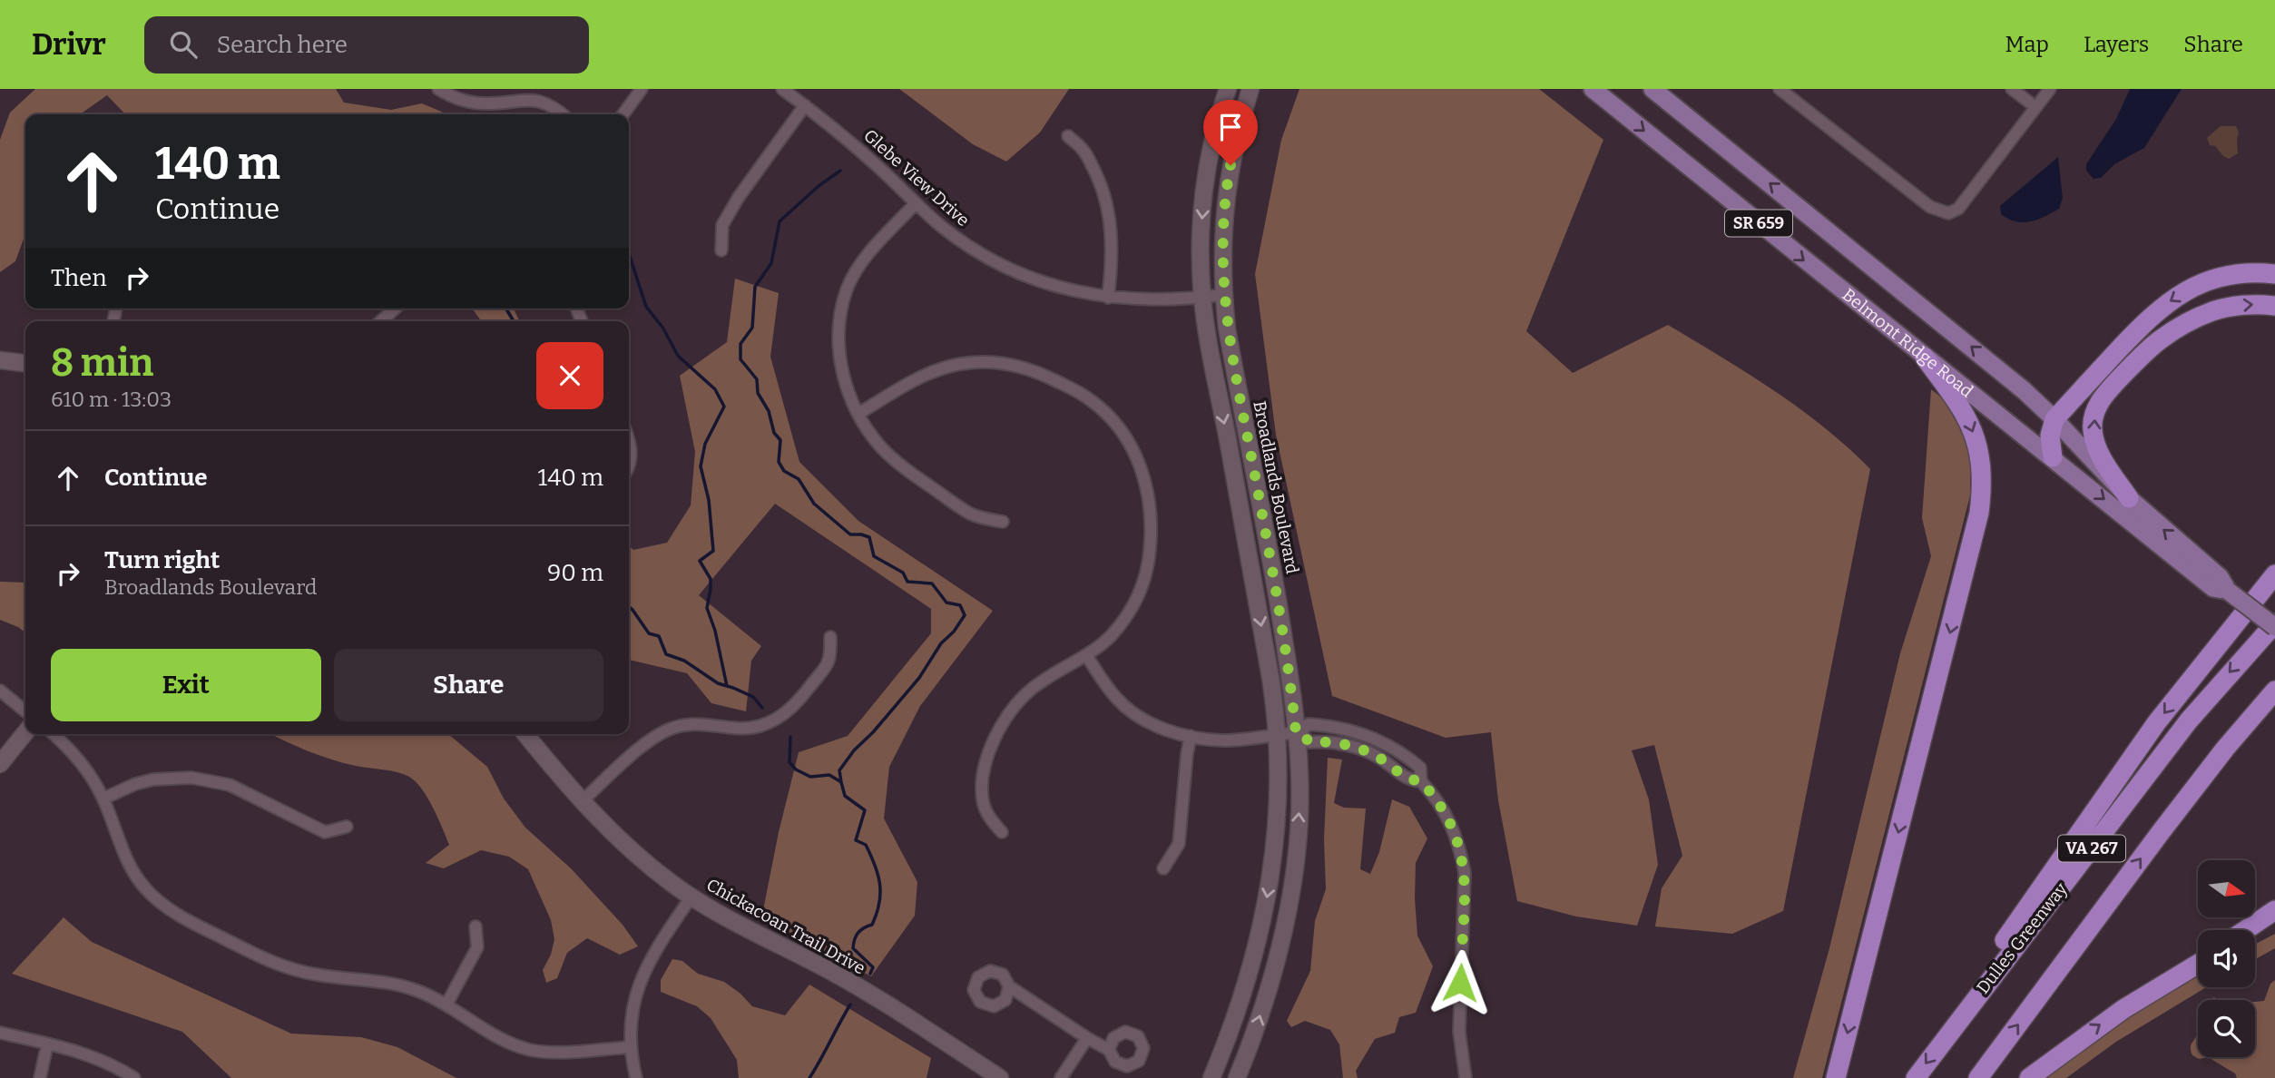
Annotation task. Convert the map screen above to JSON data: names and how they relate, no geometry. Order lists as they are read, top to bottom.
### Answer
{
  "streets": {
    "highway": ["VA 267", "Dulles Greenway"],
    "main road": [
      "SR 659",
      "Belmont Ridge Road",
      "Broadlands Boulevard",
      "Chickacoan Trail Drive"
    ],
    "street": ["Glebe View Drive"]
  },
  "crossings": [
    ["Glebe View Drive", "Broadlands Boulevard"],
    ["Belmont Ridge Road", "Dulles Greenway"]
  ],
  "north": "right",
  "page": {
    "header": "Drivr",
    "search": "Search here",
    "nav": ["Map", "Layers", "Share"],
    "turn": ["140 m", "Continue"],
    "then": "Then",
    "heading": ["8 min", "610 m · 13:03"],
    "list": [
      {
        "name": "Continue",
        "value": "140 m"
      },
      {
        "name": "Turn right",
        "note": "Broadlands Boulevard",
        "value": "90 m"
      }
    ],
    "buttons": ["Exit", "Share"]
  }
}
